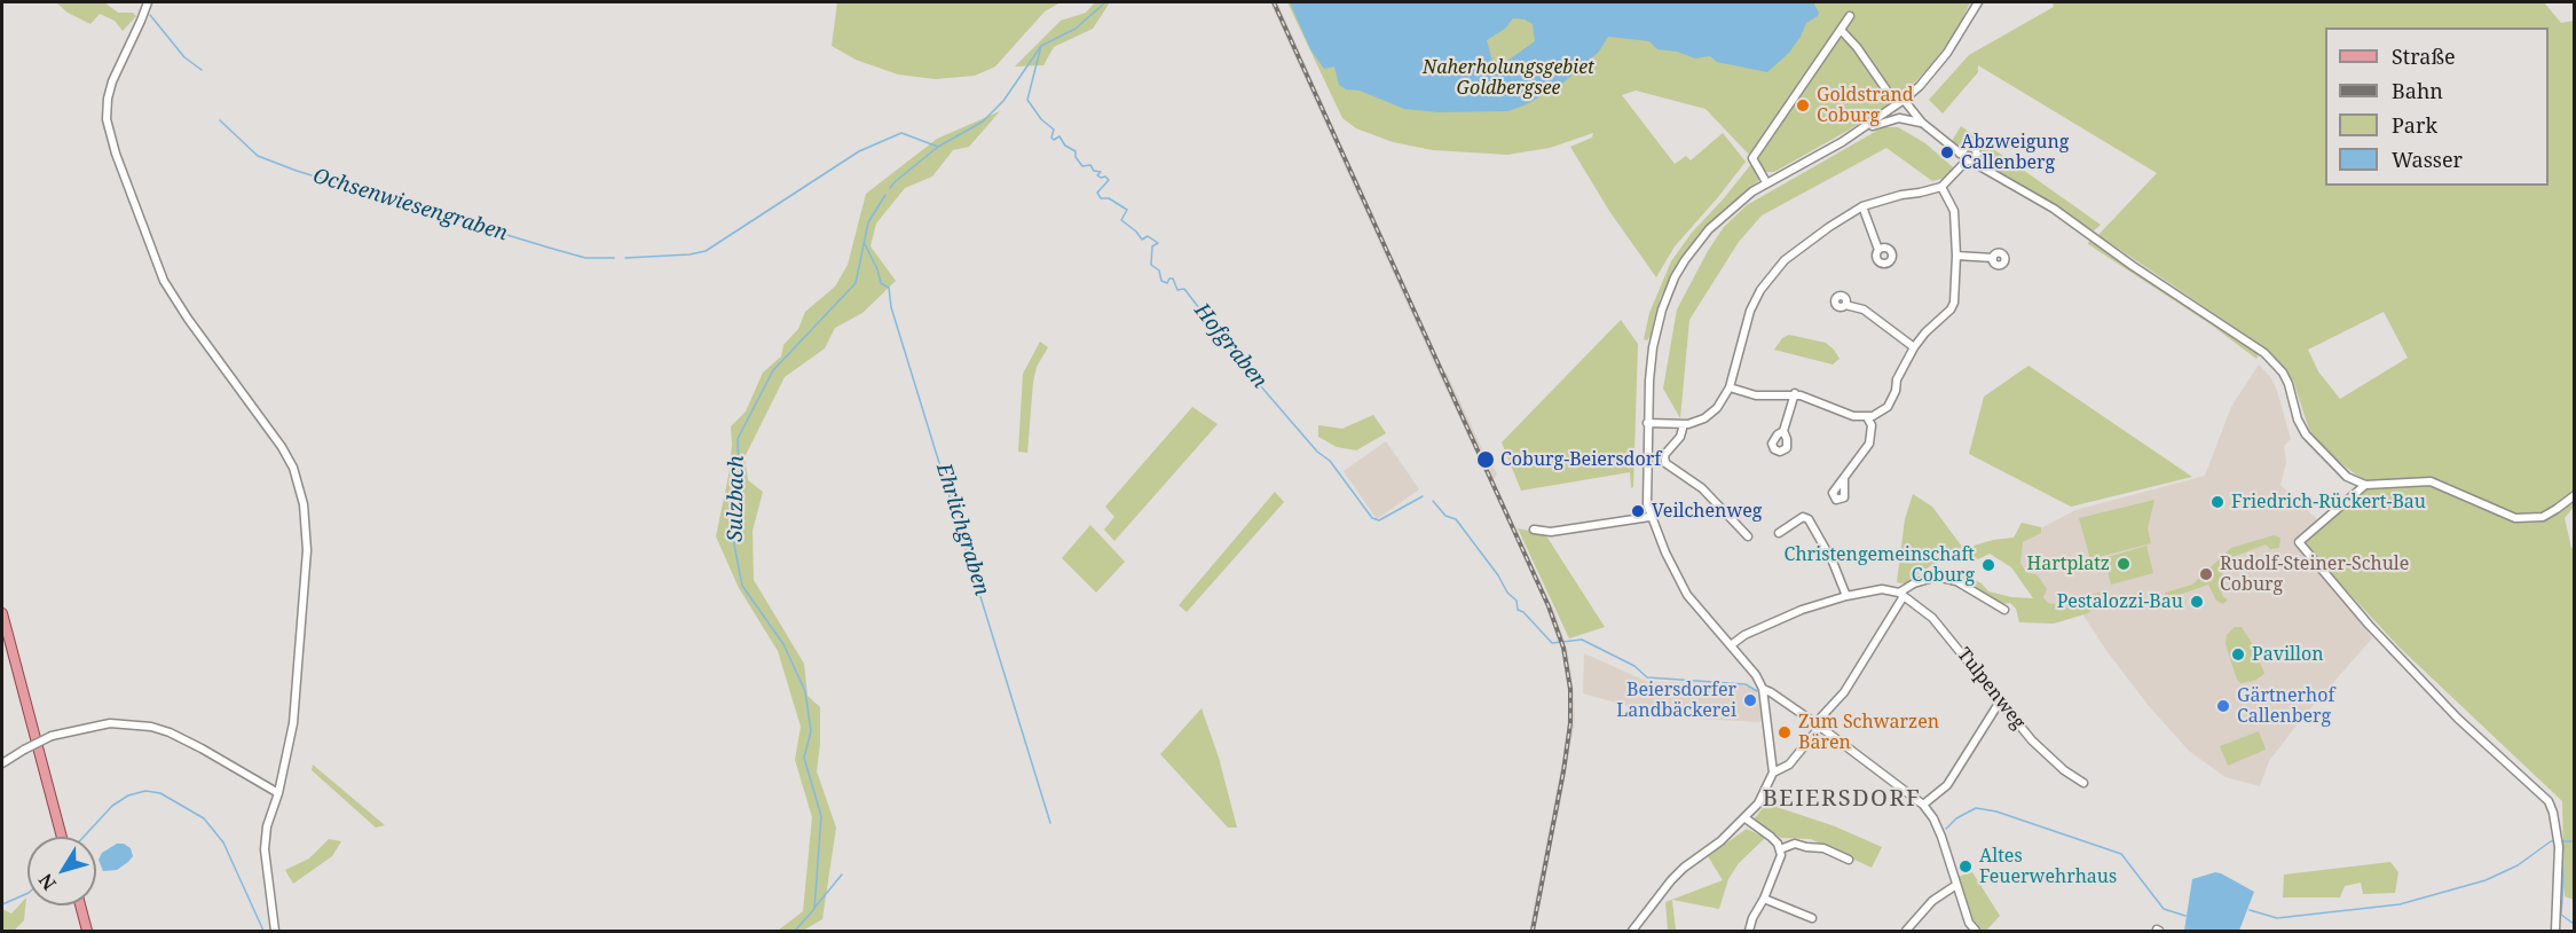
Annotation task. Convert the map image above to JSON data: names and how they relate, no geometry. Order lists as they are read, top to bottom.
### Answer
{
  "streets": {
    "street": ["Tulpenweg"]
  },
  "districts": ["BEIERSDORF"],
  "water": [
    "Ochsenwiesengraben",
    "Hofgraben",
    "Sulzbach",
    "Ehrlichgraben"
  ],
  "parks": ["Naherholungsgebiet Goldbergsee"],
  "places": [
    "Goldstrand Coburg",
    "Abzweigung Callenberg",
    "Coburg-Beiersdorf",
    "Friedrich-Rückert-Bau",
    "Veilchenweg",
    "Hartplatz",
    "Christengemeinschaft Coburg",
    "Rudolf-Steiner-Schule Coburg",
    "Pestalozzi-Bau",
    "Pavillon",
    "Beiersdorfer Landbäckerei",
    "Gärtnerhof Callenberg",
    "Zum Schwarzen Bären",
    "Altes Feuerwehrhaus"
  ],
  "legend": [
    "Straße",
    "Bahn",
    "Park",
    "Wasser"
  ],
  "north": "bottom left"
}
